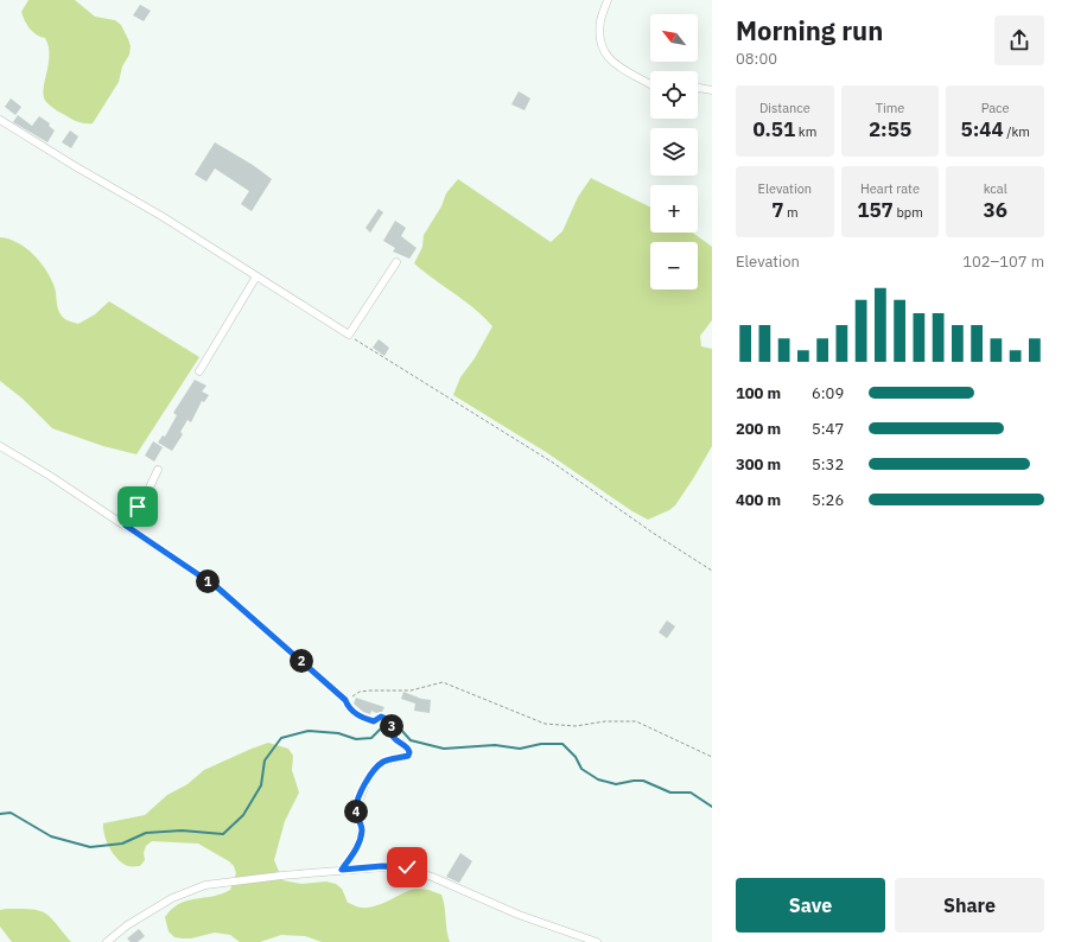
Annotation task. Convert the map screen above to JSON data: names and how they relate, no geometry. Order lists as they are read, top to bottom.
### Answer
{
  "north": "top left",
  "page": {
    "heading": ["Morning run", "08:00"],
    "map_buttons": ["+", "−"],
    "stats": [
      ["Distance", "0.51 km"],
      ["Time", "2:55"],
      ["Pace", "5:44 /km"],
      ["Elevation", "7 m"],
      ["Heart rate", "157 bpm"],
      ["kcal", "36"]
    ],
    "chart": ["Elevation", "102–107 m"],
    "list": [
      {
        "name": "100 m",
        "note": "6:09"
      },
      {
        "name": "200 m",
        "note": "5:47"
      },
      {
        "name": "300 m",
        "note": "5:32"
      },
      {
        "name": "400 m",
        "note": "5:26"
      }
    ],
    "pins": [
      "1",
      "2",
      "3",
      "4"
    ],
    "buttons": ["Save", "Share"]
  }
}
